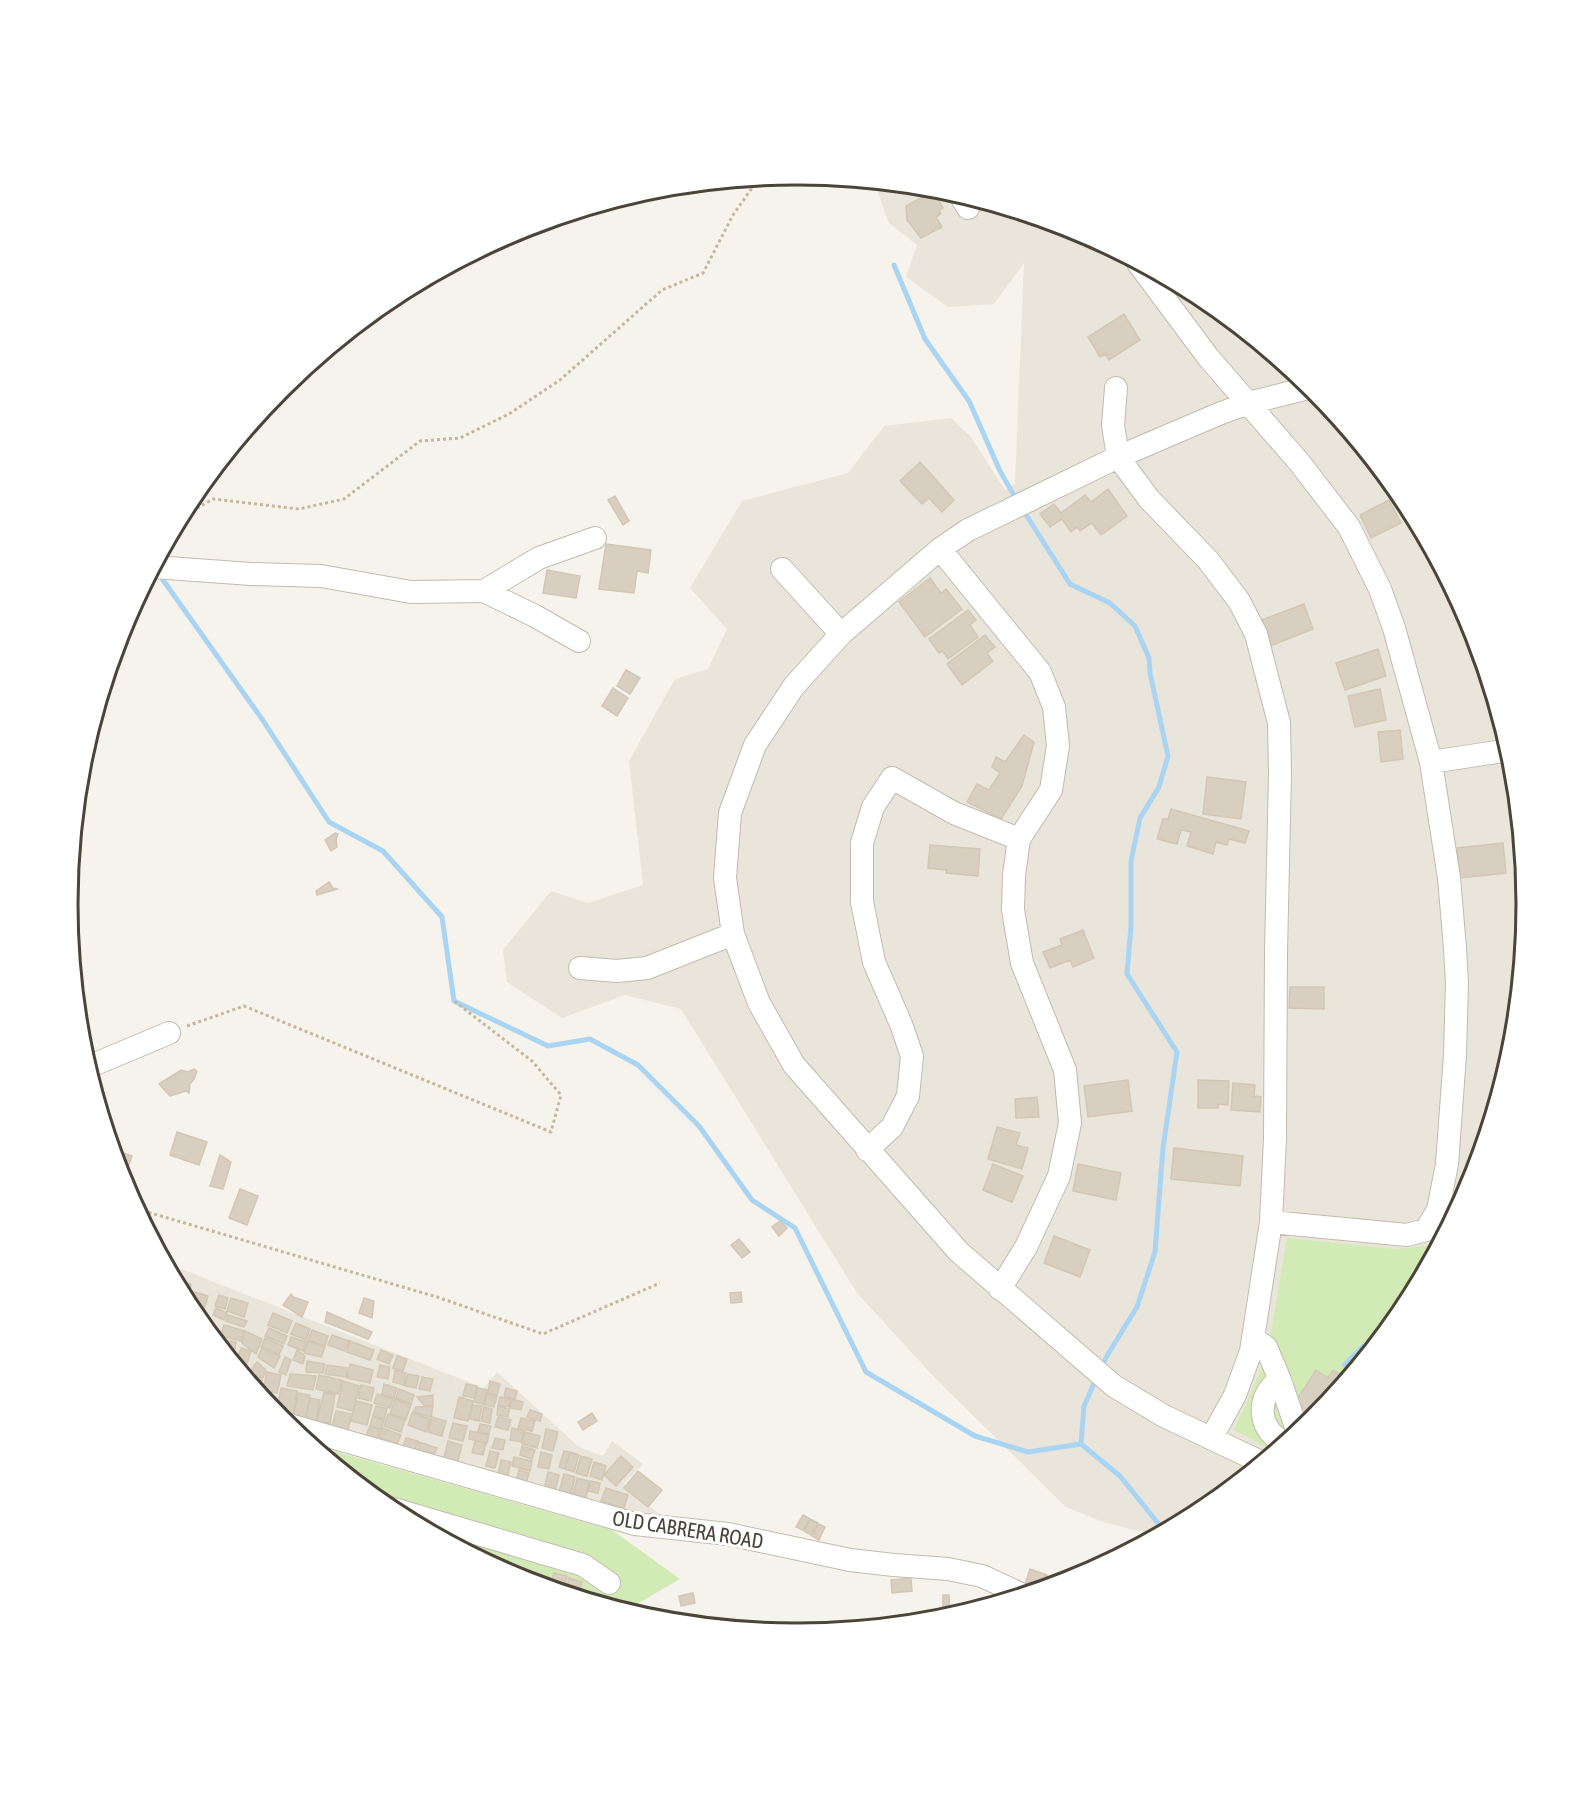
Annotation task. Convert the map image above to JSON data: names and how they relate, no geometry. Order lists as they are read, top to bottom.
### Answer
{
  "streets": {
    "street": ["OLD CABRERA ROAD"]
  }
}
